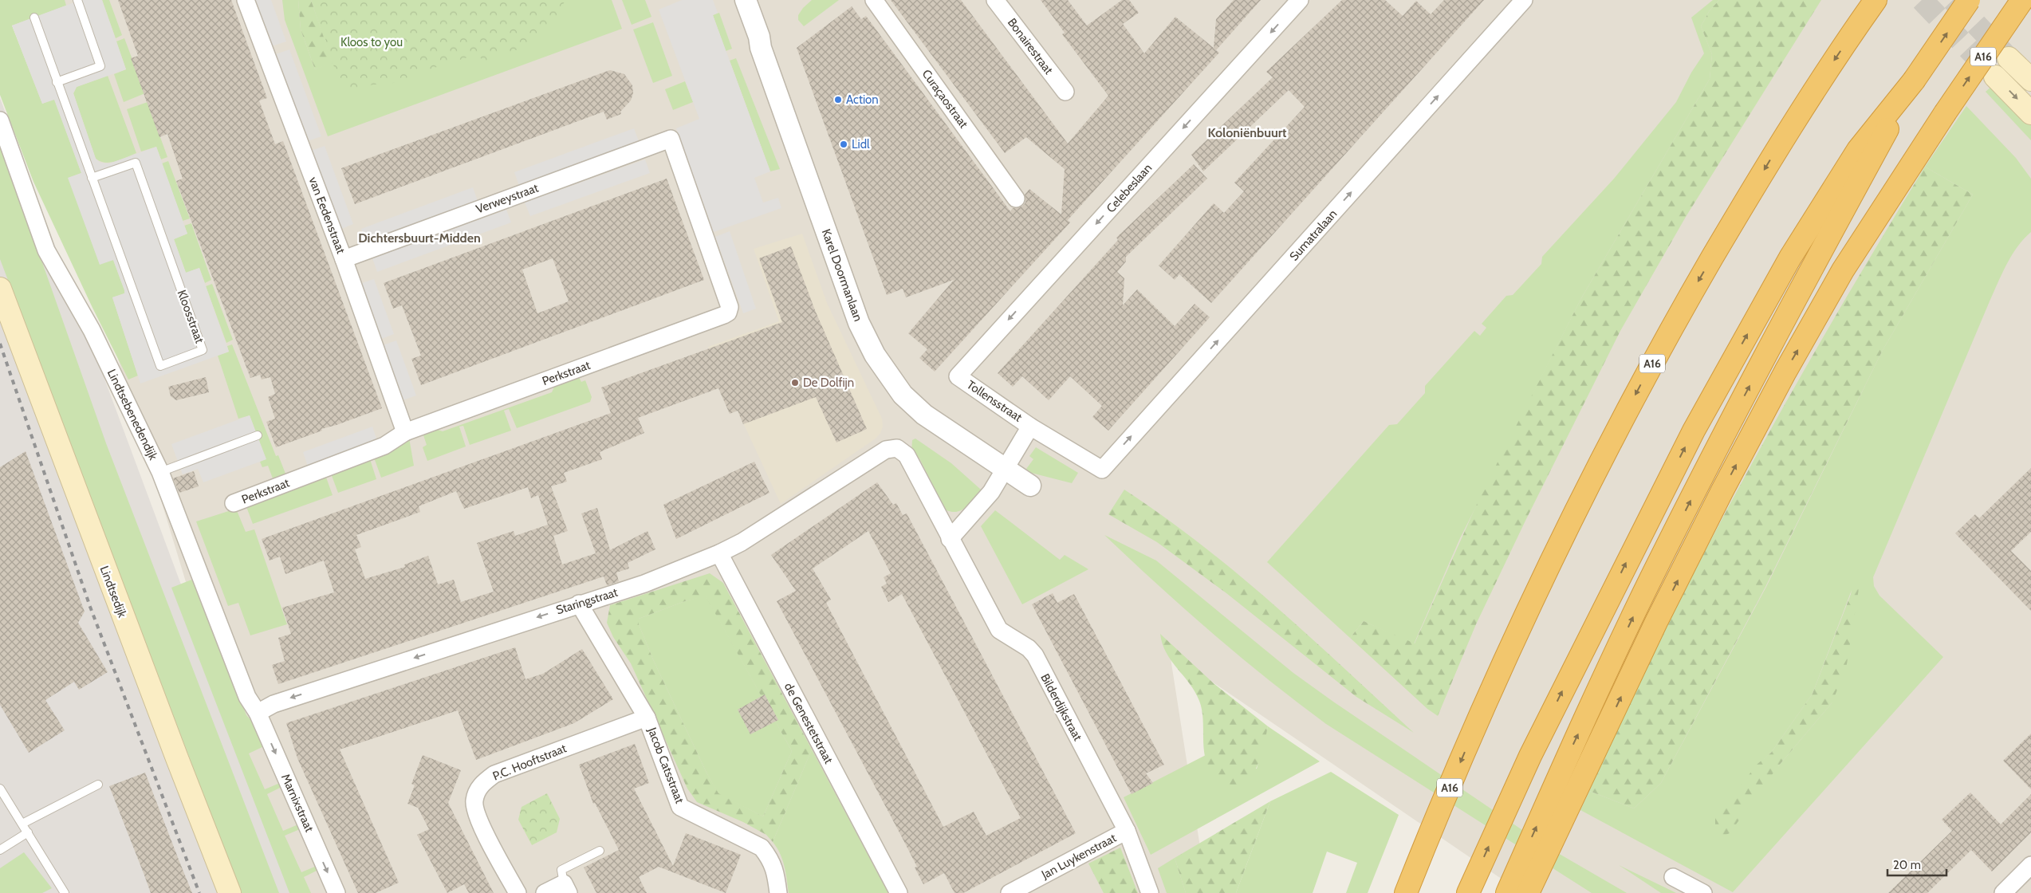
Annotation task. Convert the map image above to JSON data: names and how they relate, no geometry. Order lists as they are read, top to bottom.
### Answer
{
  "streets": {
    "highway": ["A16"],
    "main road": ["Lindtsedijk"],
    "street": [
      "Bonairestraat",
      "Curaçaostraat",
      "Celebeslaan",
      "Verweystraat",
      "van Eedenstraat",
      "Sumatralaan",
      "Karel Doormanlaan",
      "Perkstraat",
      "Tollensstraat",
      "Lindtsebenedendijk",
      "Staringstraat",
      "Bilderdijkstraat",
      "de Genestetstraat",
      "P.C. Hooftstraat",
      "Jacob Catsstraat",
      "Marnixstraat",
      "Jan Luykenstraat"
    ],
    "lane": ["Kloosstraat"]
  },
  "crossings": [
    ["Celebeslaan", "Tollensstraat"],
    ["Verweystraat", "van Eedenstraat"],
    ["Verweystraat", "Perkstraat"],
    ["van Eedenstraat", "Perkstraat"],
    ["Sumatralaan", "Tollensstraat"],
    ["Karel Doormanlaan", "Tollensstraat"],
    ["Lindtsebenedendijk", "Staringstraat"],
    ["Lindtsebenedendijk", "Marnixstraat"],
    ["Staringstraat", "Bilderdijkstraat"],
    ["Staringstraat", "de Genestetstraat"],
    ["Staringstraat", "Jacob Catsstraat"],
    ["Staringstraat", "Marnixstraat"],
    ["Bilderdijkstraat", "Jan Luykenstraat"],
    ["P.C. Hooftstraat", "Jacob Catsstraat"]
  ],
  "one_way": [
    "Celebeslaan",
    "Sumatralaan",
    "Staringstraat",
    "Marnixstraat"
  ],
  "districts": ["Koloniënbuurt", "Dichtersbuurt-Midden"],
  "parks": ["Kloos to you"],
  "places": ["Action", "Lidl", "De Dolfijn"],
  "scale_bar": "20 m"
}
